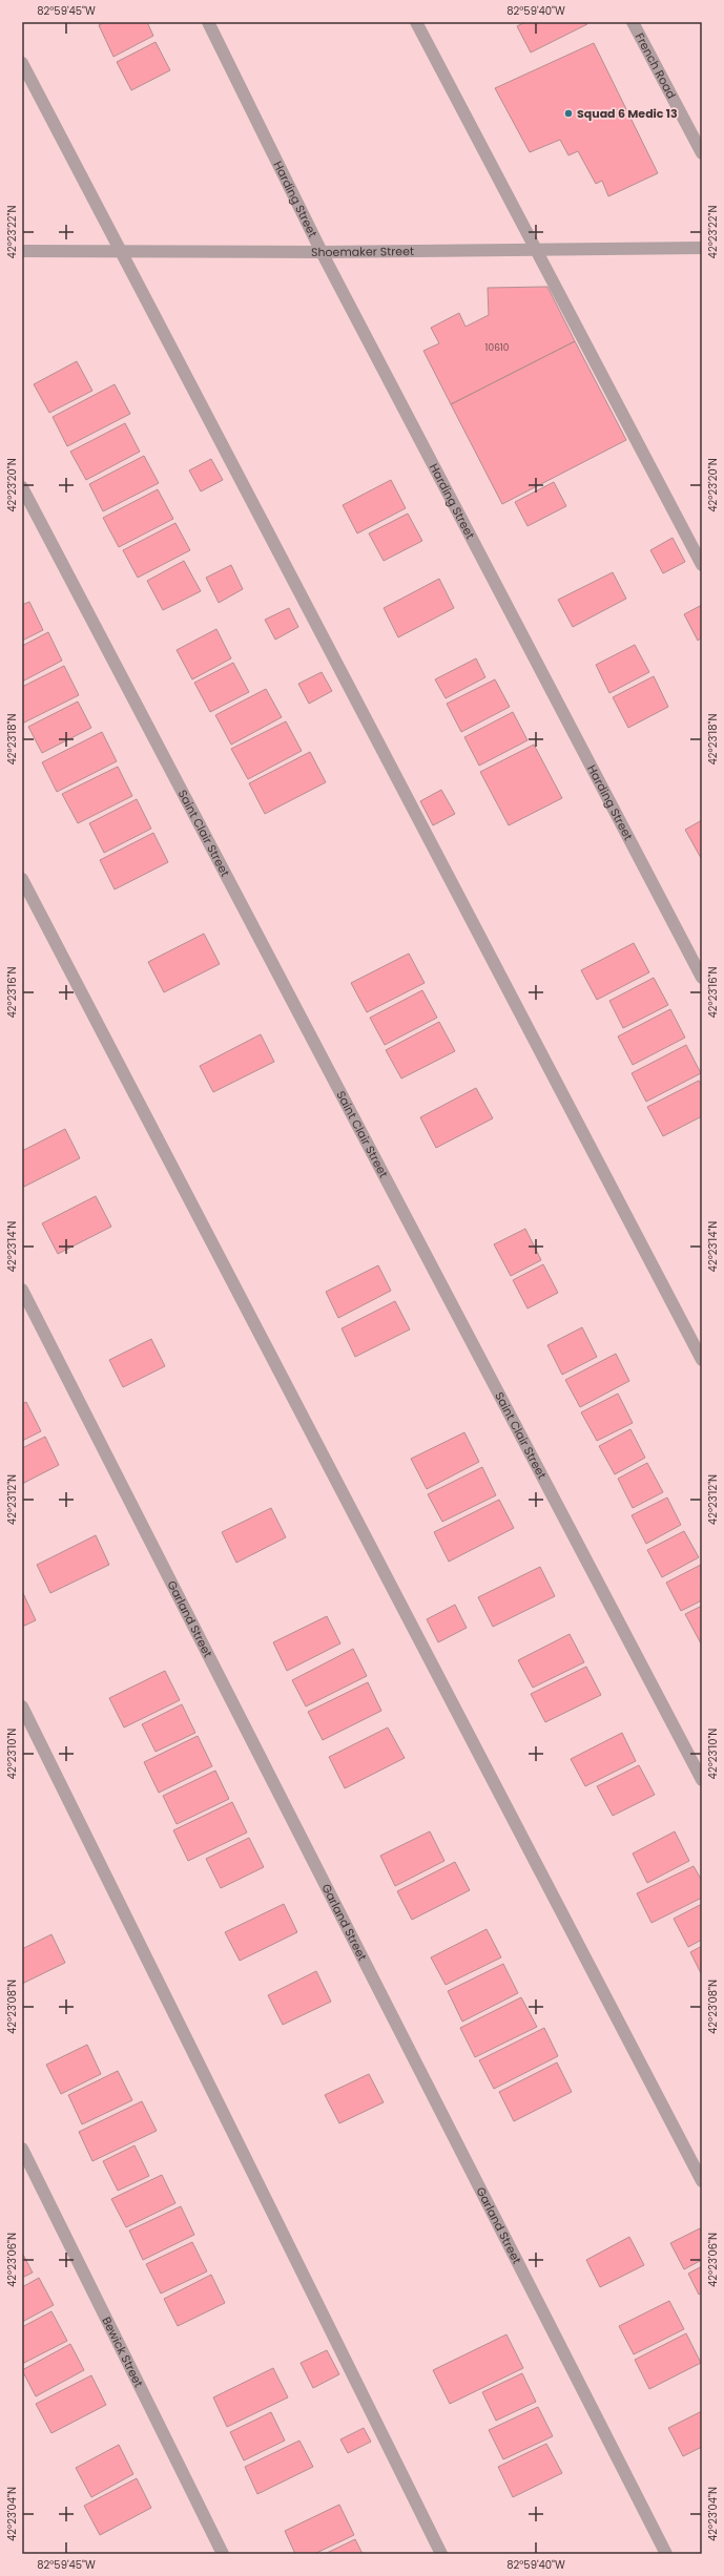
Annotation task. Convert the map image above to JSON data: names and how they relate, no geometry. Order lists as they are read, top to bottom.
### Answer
{
  "streets": {
    "street": [
      "French Road",
      "Harding Street",
      "Shoemaker Street",
      "Saint Clair Street",
      "Garland Street",
      "Bewick Street"
    ]
  },
  "crossings": [
    ["Harding Street", "Shoemaker Street"]
  ],
  "places": ["Squad 6 Medic 13"],
  "house_numbers": ["10610"],
  "coordinates": [
    "82°59'45\"W",
    "82°59'40\"W",
    "42°23'22\"N",
    "42°23'20\"N",
    "42°23'18\"N",
    "42°23'16\"N",
    "42°23'14\"N",
    "42°23'12\"N",
    "42°23'10\"N",
    "42°23'08\"N",
    "42°23'06\"N",
    "42°23'04\"N"
  ]
}
